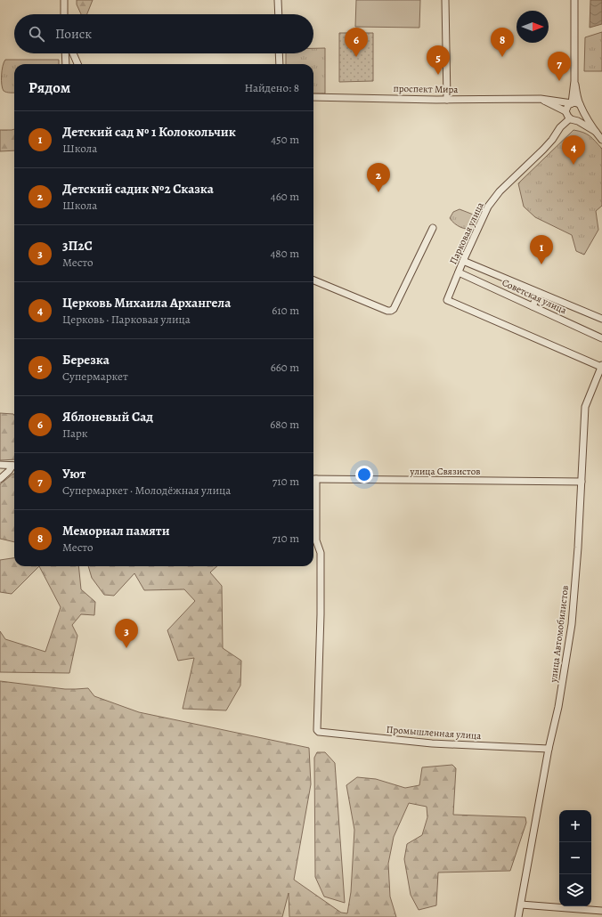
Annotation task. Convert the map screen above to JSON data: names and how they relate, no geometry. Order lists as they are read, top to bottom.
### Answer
{
  "streets": {
    "street": [
      "проспект Мира",
      "Парковая улица",
      "Советская улица",
      "улица Связистов",
      "улица Автомобилистов",
      "Промышленная улица"
    ]
  },
  "crossings": [
    ["проспект Мира", "Парковая улица"],
    ["Парковая улица", "Советская улица"],
    ["Парковая улица", "улица Автомобилистов"],
    ["улица Связистов", "улица Автомобилистов"],
    ["улица Связистов", "Промышленная улица"],
    ["улица Автомобилистов", "Промышленная улица"]
  ],
  "north": "right",
  "page": {
    "search": "Поиск",
    "pins": [
      "6",
      "8",
      "5",
      "7",
      "4",
      "2",
      "1",
      "3"
    ],
    "heading": ["Рядом", "Найдено: 8"],
    "list": [
      {
        "mark": "1",
        "name": "Детский сад № 1 Колокольчик",
        "note": "Школа",
        "value": "450 m"
      },
      {
        "mark": "2",
        "name": "Детский садик №2 Сказка",
        "note": "Школа",
        "value": "460 m"
      },
      {
        "mark": "3",
        "name": "3П2С",
        "note": "Место",
        "value": "480 m"
      },
      {
        "mark": "4",
        "name": "Церковь Михаила Архангела",
        "note": "Церковь · Парковая улица",
        "value": "610 m"
      },
      {
        "mark": "5",
        "name": "Березка",
        "note": "Супермаркет",
        "value": "660 m"
      },
      {
        "mark": "6",
        "name": "Яблоневый Сад",
        "note": "Парк",
        "value": "680 m"
      },
      {
        "mark": "7",
        "name": "Уют",
        "note": "Супермаркет · Молодёжная улица",
        "value": "710 m"
      },
      {
        "mark": "8",
        "name": "Мемориал памяти",
        "note": "Место",
        "value": "710 m"
      }
    ],
    "map_buttons": ["+", "−"]
  }
}
